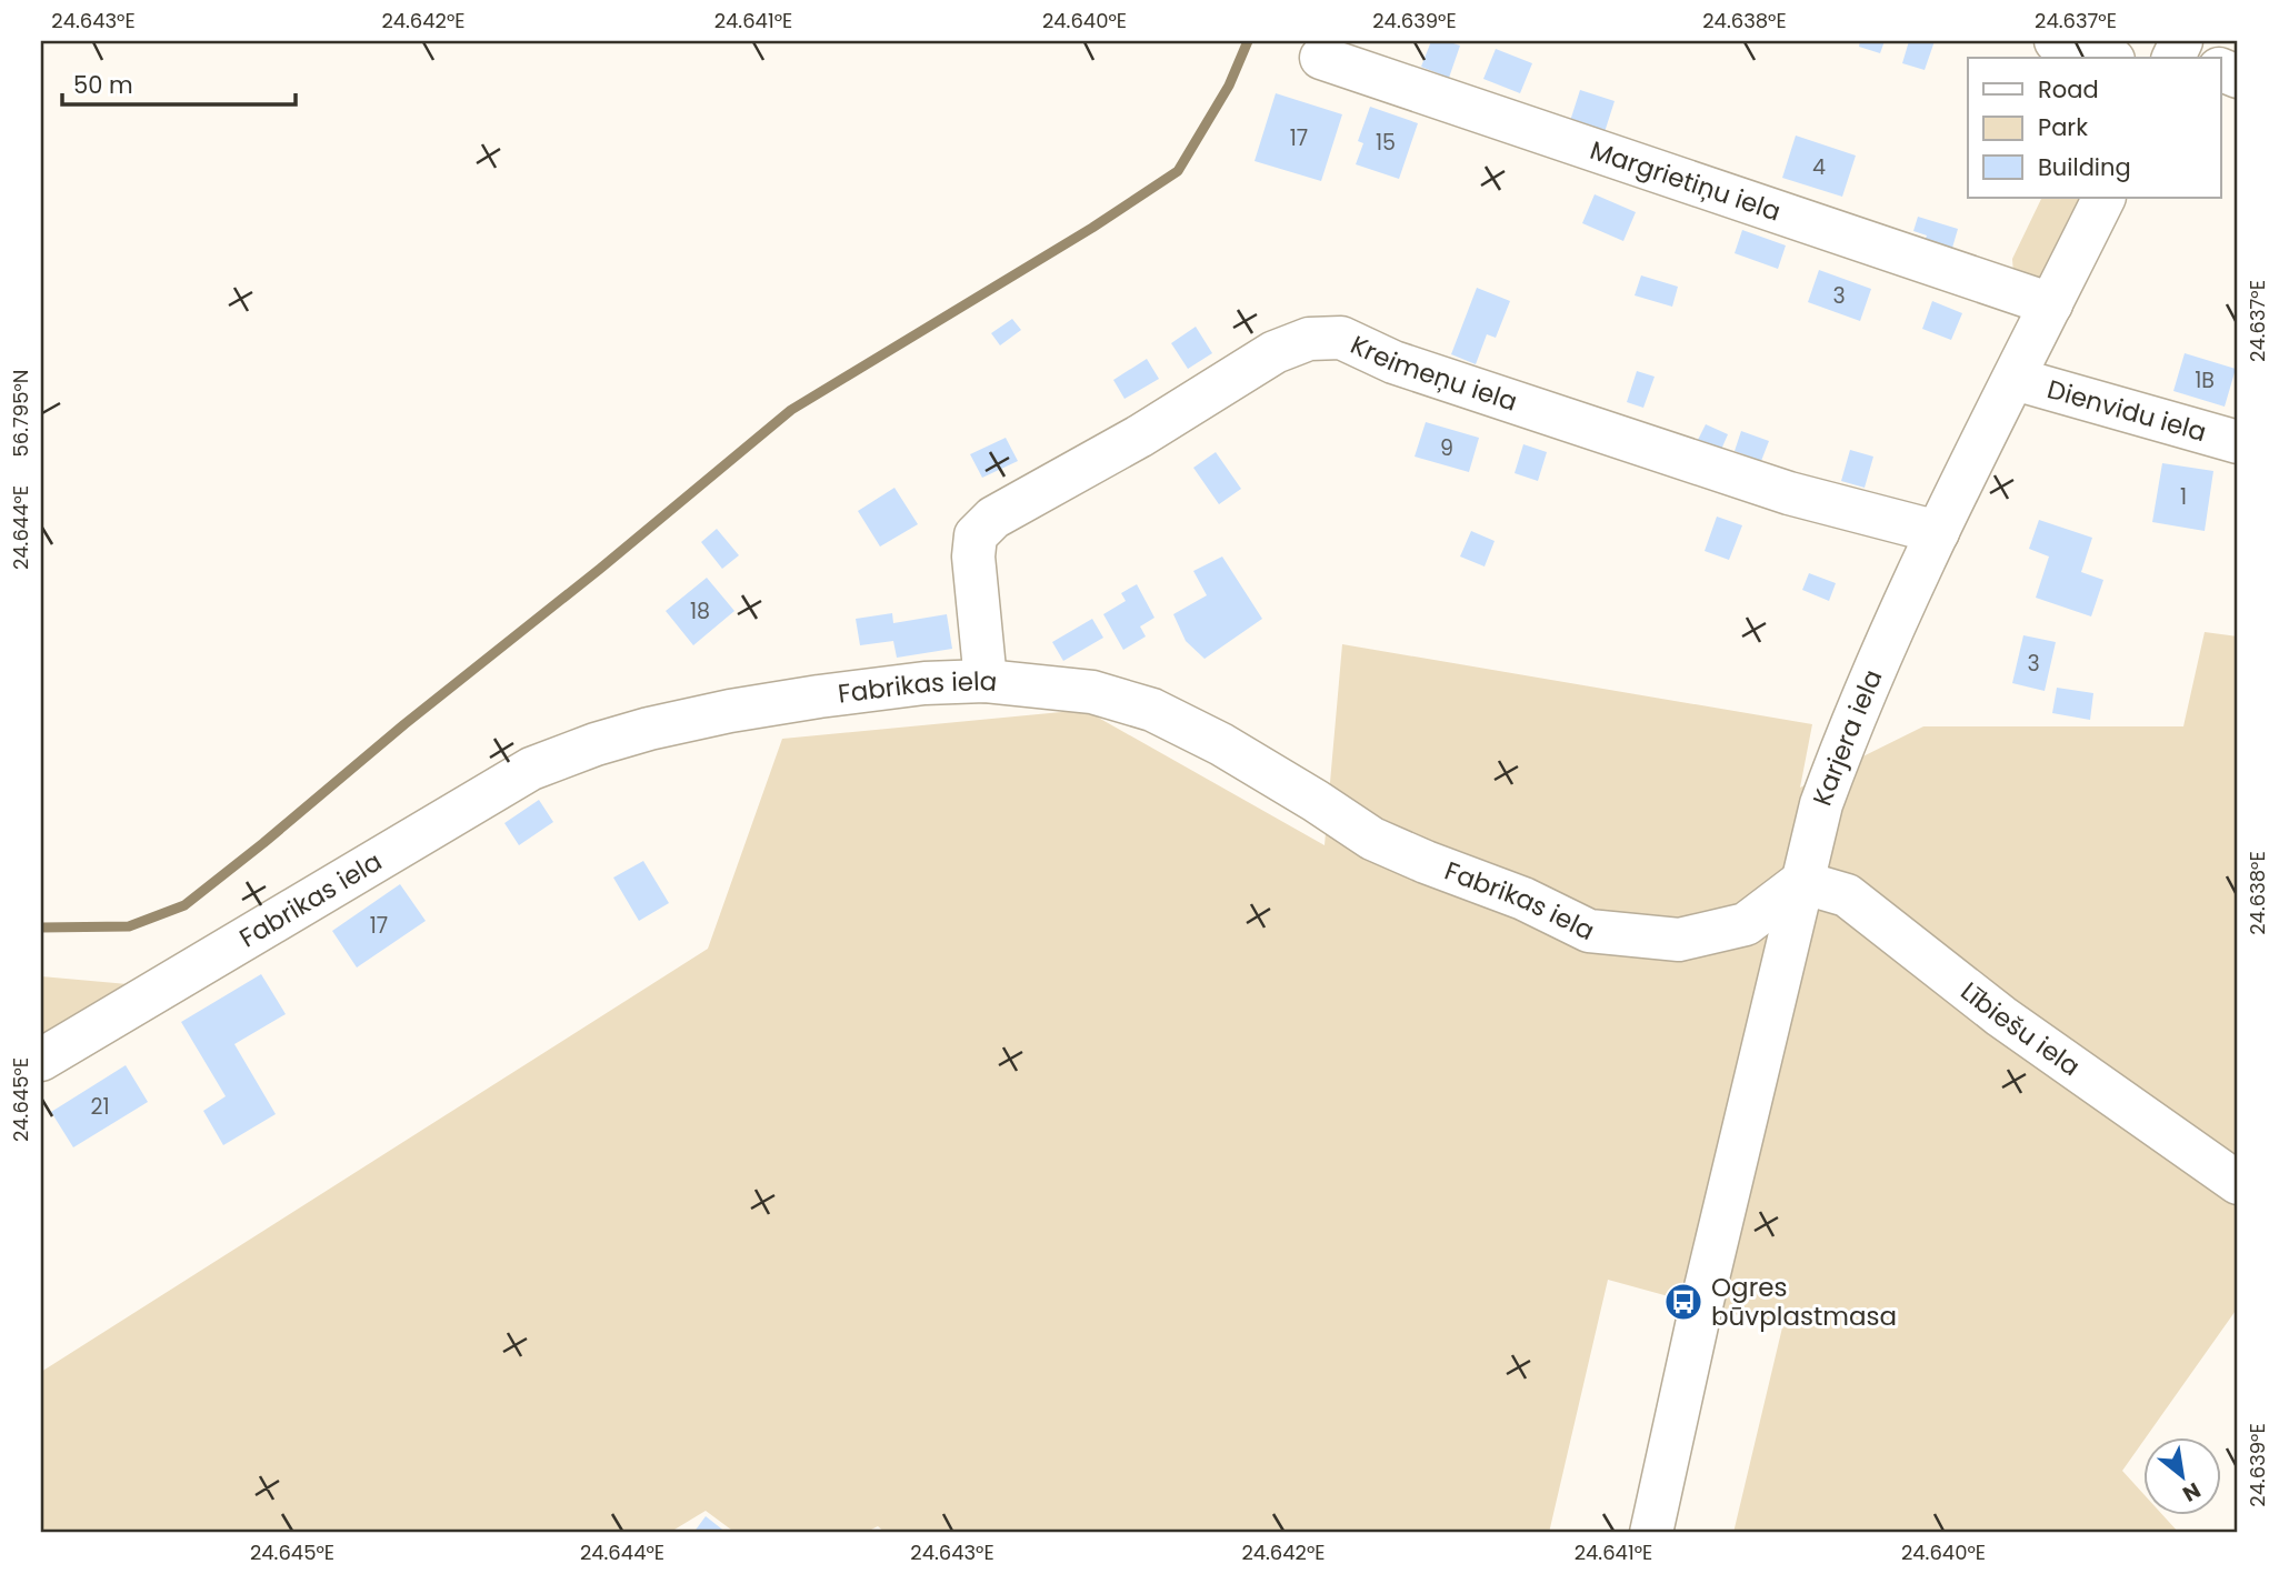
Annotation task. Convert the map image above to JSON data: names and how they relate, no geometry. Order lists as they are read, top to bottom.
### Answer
{
  "streets": {
    "street": [
      "Margrietiņu iela",
      "Kreimeņu iela",
      "Dienvidu iela",
      "Fabrikas iela",
      "Karjera iela",
      "Lībiešu iela"
    ]
  },
  "crossings": [
    ["Margrietiņu iela", "Karjera iela"],
    ["Kreimeņu iela", "Fabrikas iela"],
    ["Kreimeņu iela", "Karjera iela"],
    ["Dienvidu iela", "Karjera iela"],
    ["Fabrikas iela", "Karjera iela"],
    ["Fabrikas iela", "Lībiešu iela"],
    ["Karjera iela", "Lībiešu iela"]
  ],
  "places": {
    "bus stop": ["Ogres būvplastmasa"]
  },
  "house_numbers": [
    "17",
    "15",
    "4",
    "3",
    "1B",
    "9",
    "1",
    "18",
    "3",
    "17",
    "21"
  ],
  "legend": ["Road", "Park", "Building"],
  "scale_bar": "50 m",
  "north": "bottom right",
  "coordinates": [
    "24.643°E",
    "24.642°E",
    "24.641°E",
    "24.640°E",
    "24.639°E",
    "24.638°E",
    "24.637°E",
    "56.795°N",
    "24.644°E",
    "24.645°E"
  ]
}
